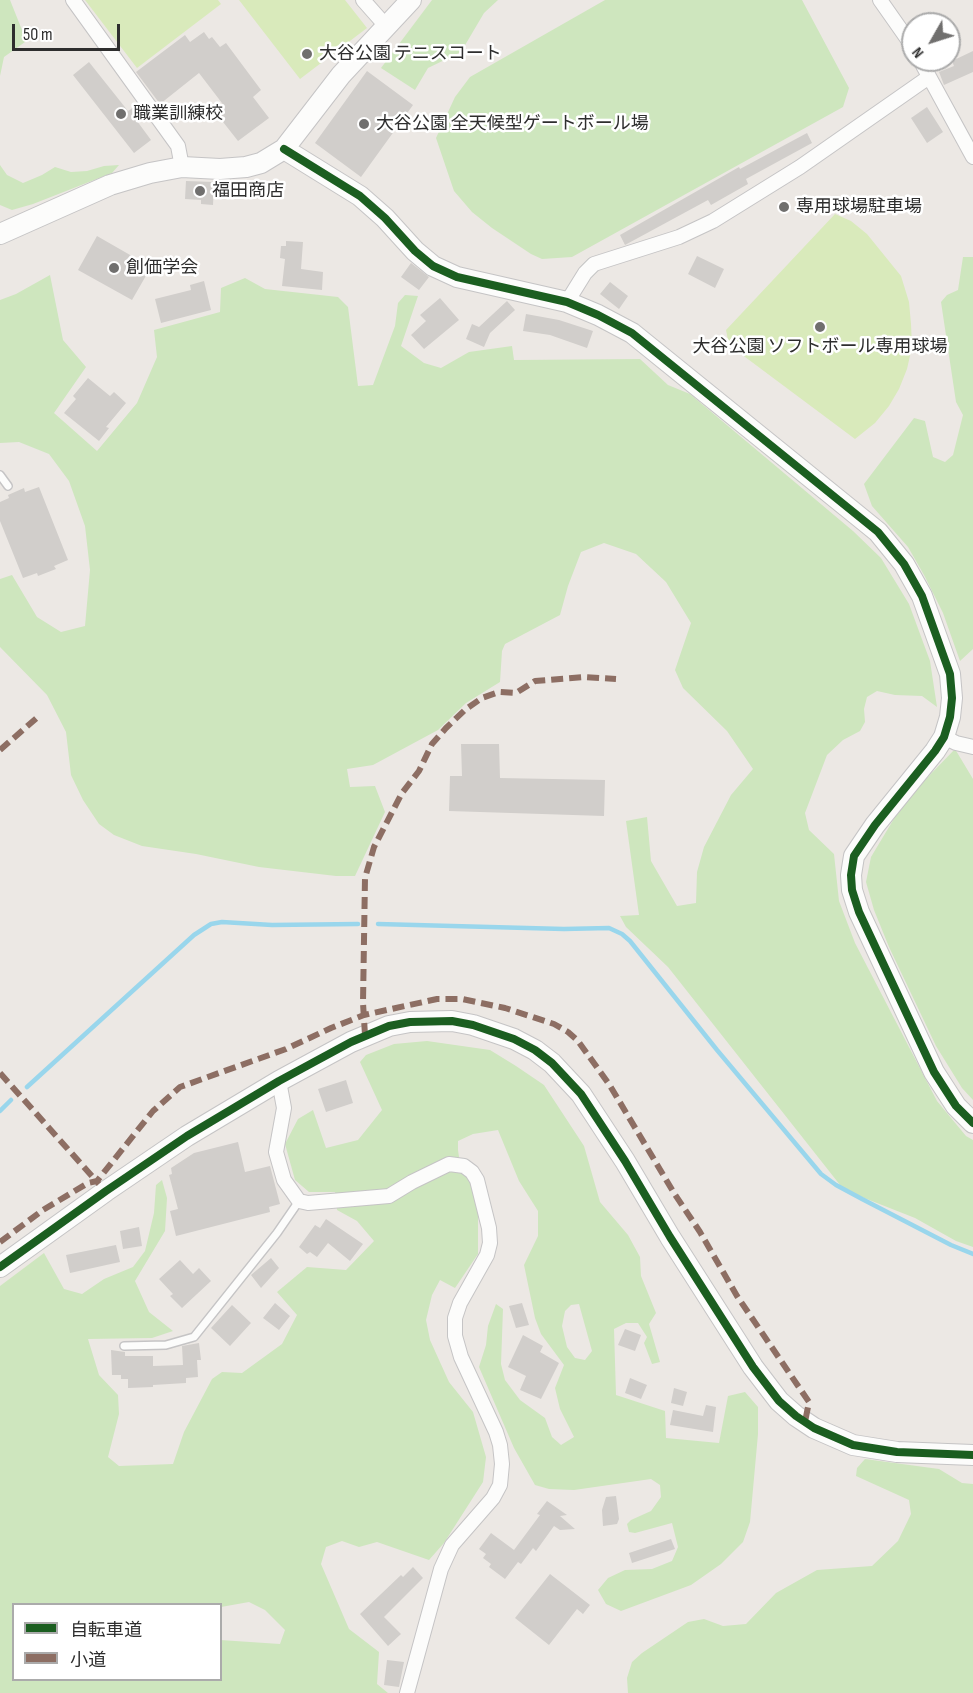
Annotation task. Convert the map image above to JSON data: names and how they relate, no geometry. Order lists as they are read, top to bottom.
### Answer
{
  "places": [
    "大谷公園 テニスコート",
    "職業訓練校",
    "大谷公園 全天候型ゲートボール場",
    "福田商店",
    "専用球場駐車場",
    "創価学会",
    "大谷公園 ソフトボール専用球場"
  ],
  "legend": ["自転車道", "小道"],
  "scale_bar": "50 m",
  "north": "bottom left"
}
